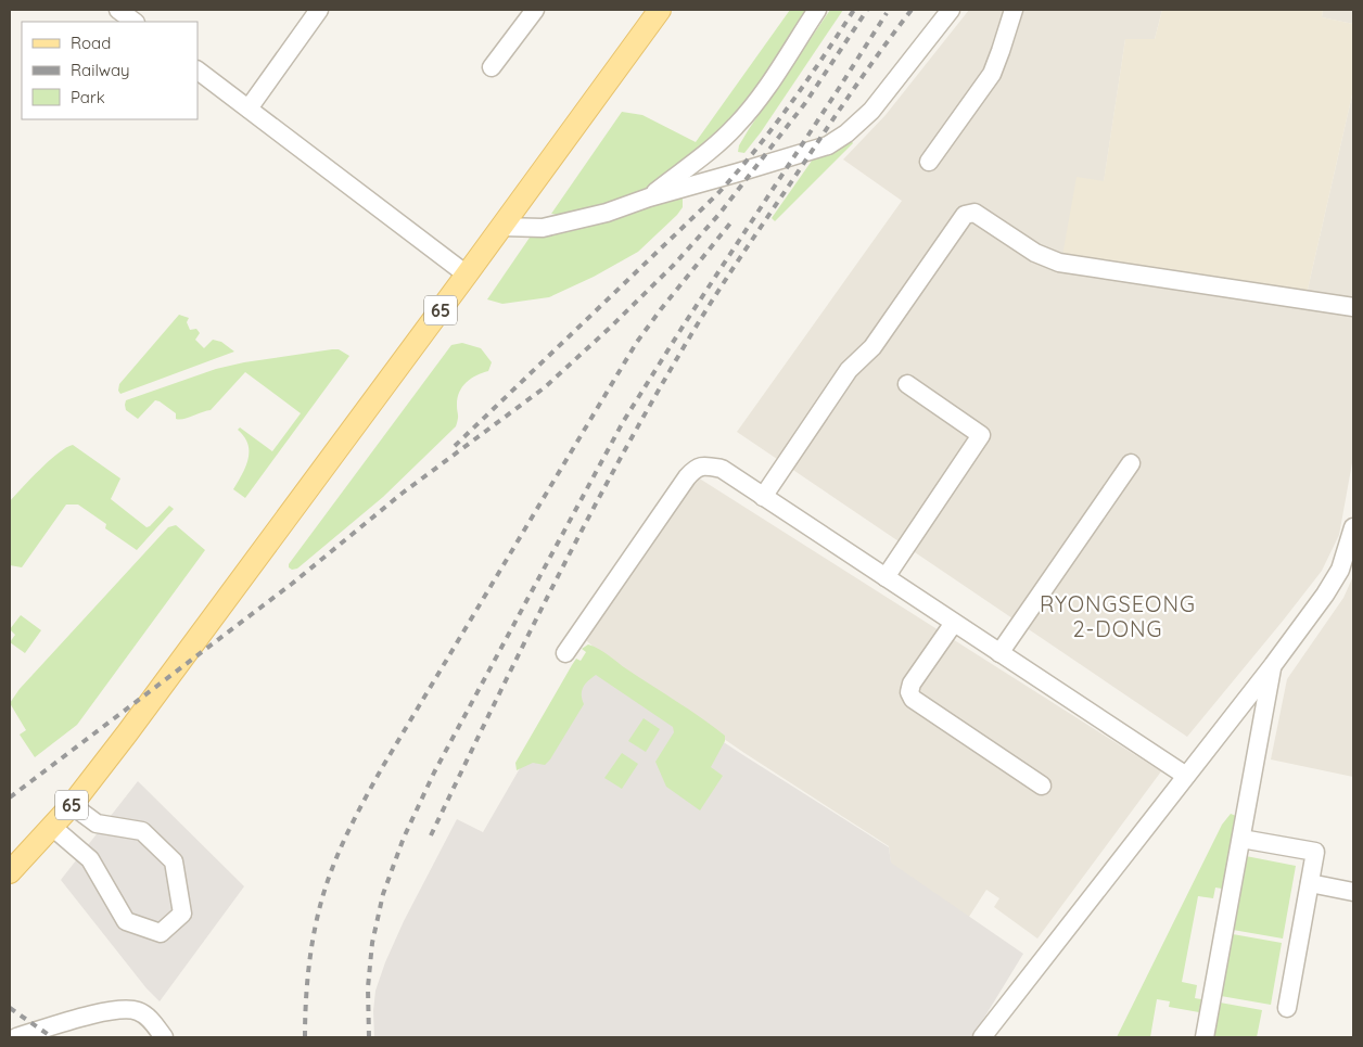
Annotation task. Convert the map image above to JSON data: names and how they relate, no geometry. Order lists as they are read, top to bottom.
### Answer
{
  "streets": {
    "main road": ["65"]
  },
  "districts": ["RYONGSEONG 2-DONG"],
  "legend": ["Road", "Railway", "Park"]
}
